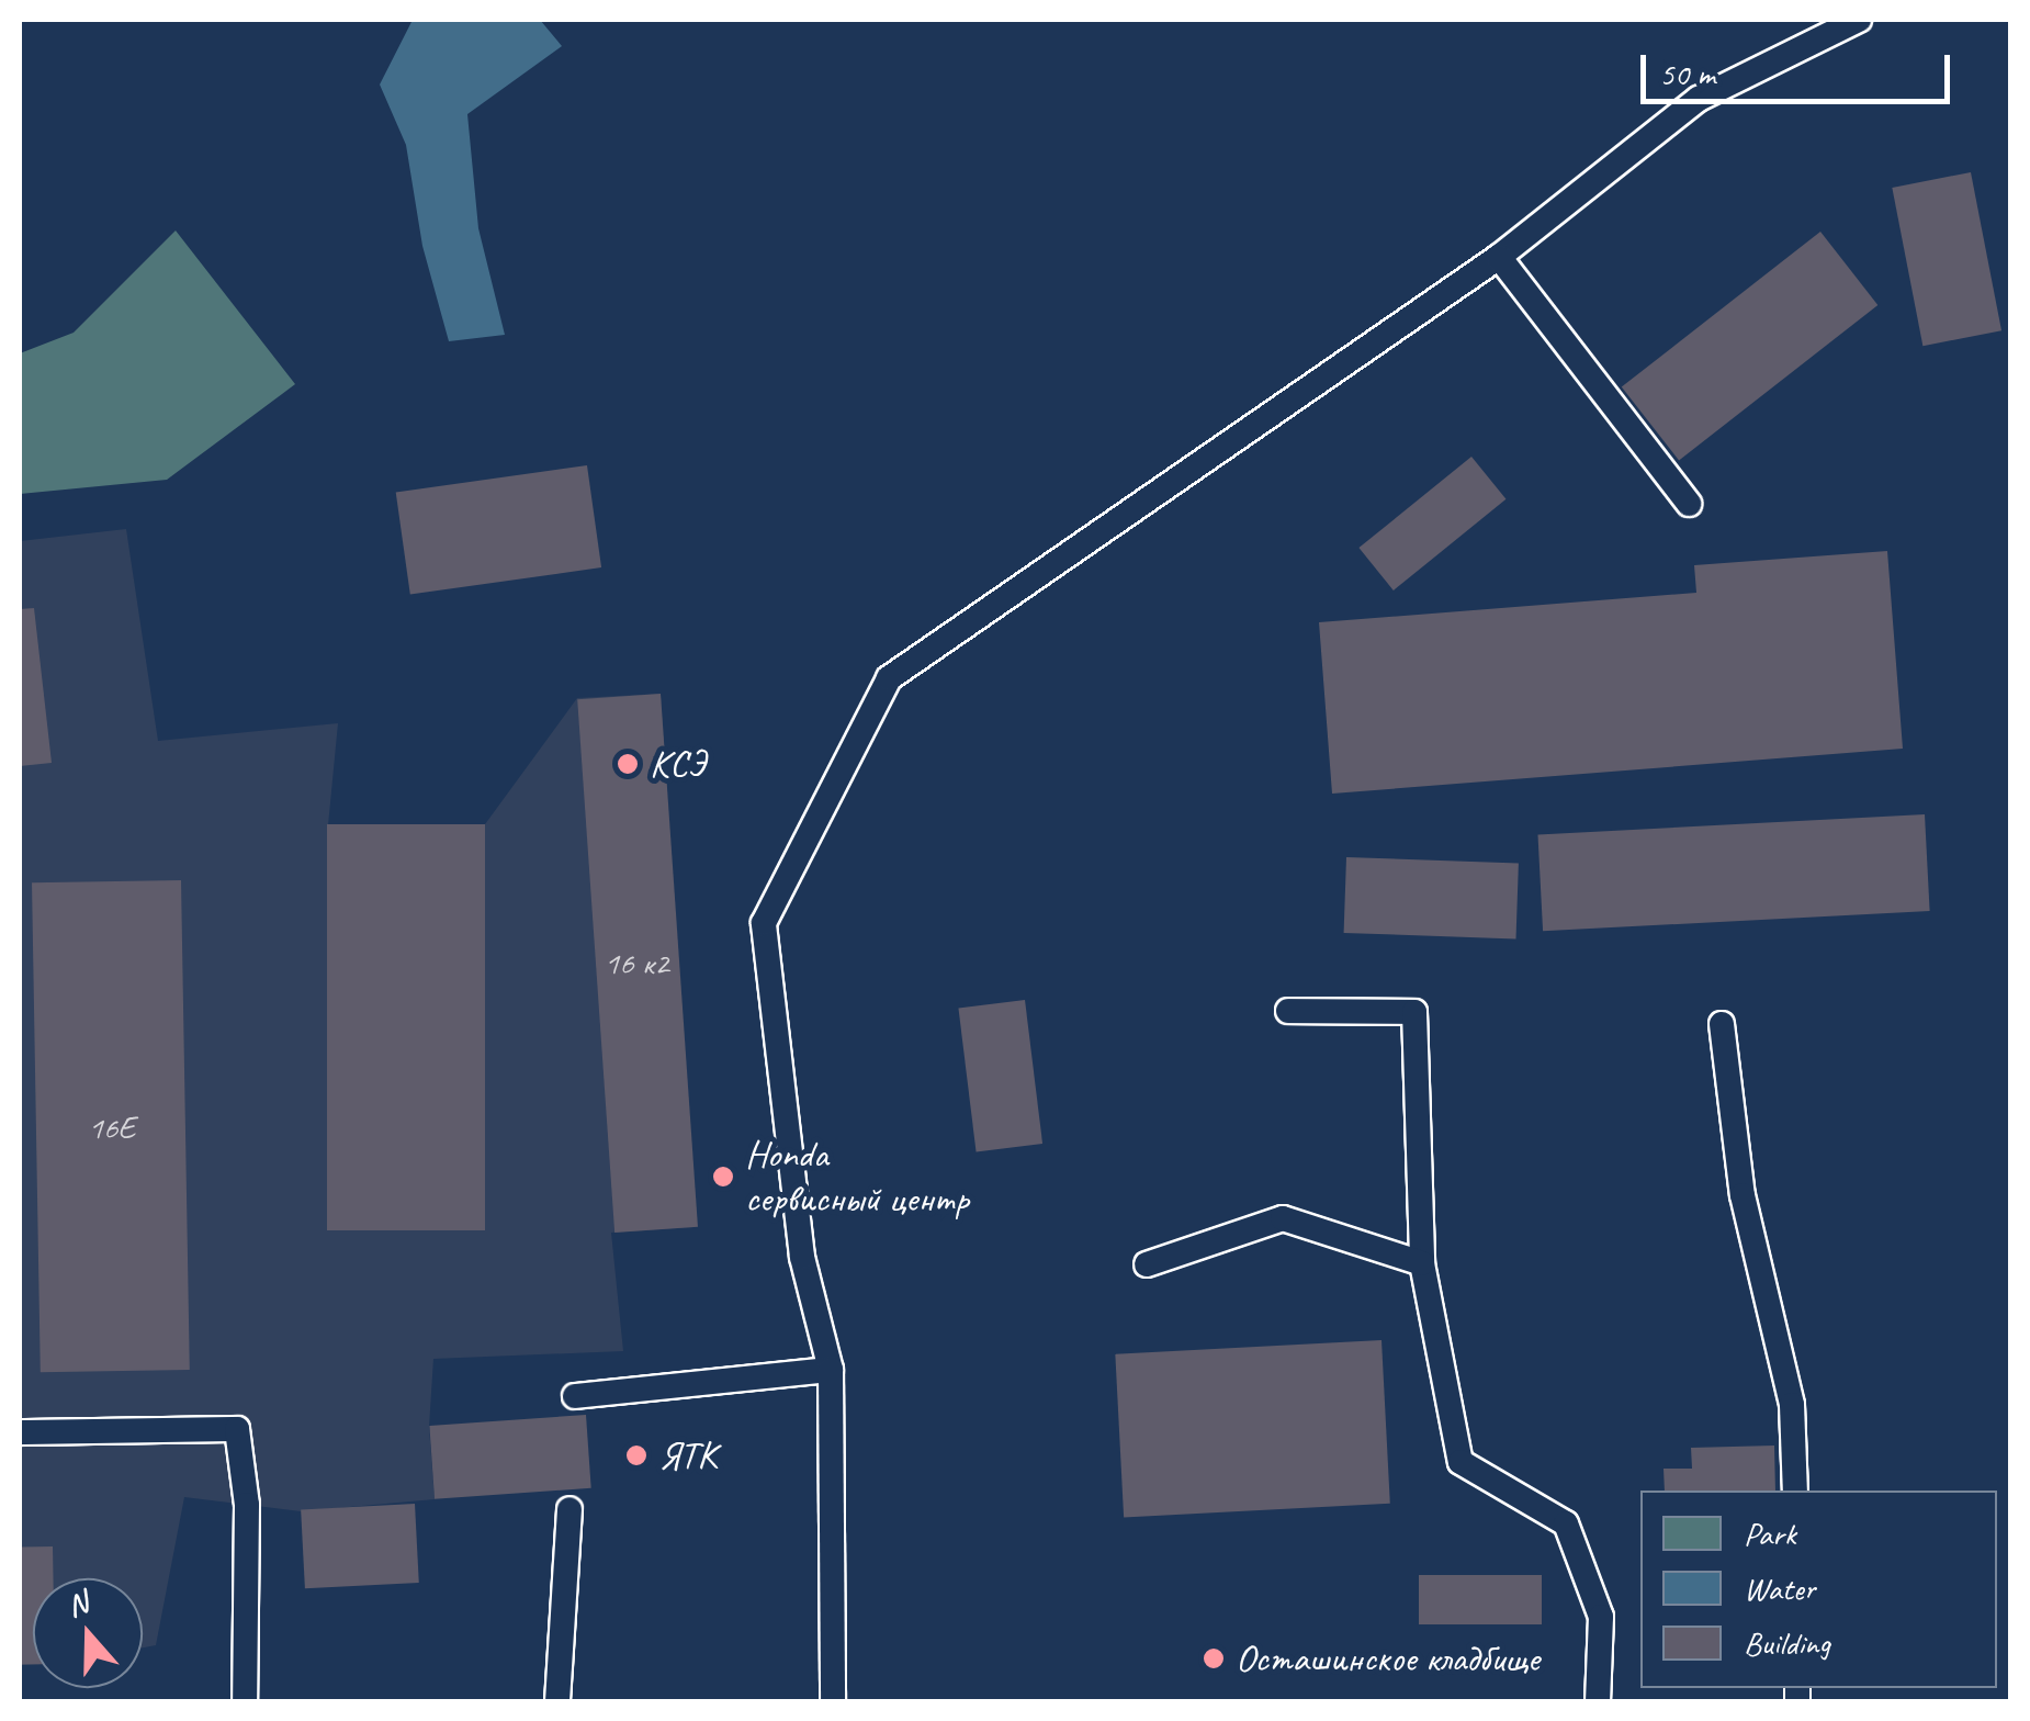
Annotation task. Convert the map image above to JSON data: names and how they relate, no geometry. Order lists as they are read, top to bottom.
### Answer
{
  "places": [
    "КСЭ",
    "Honda сервисный центр",
    "ЯТК",
    "Осташинское кладбище"
  ],
  "house_numbers": ["16 к2", "16Е"],
  "legend": ["Park", "Water", "Building"],
  "scale_bar": "50 m",
  "north": "top"
}
